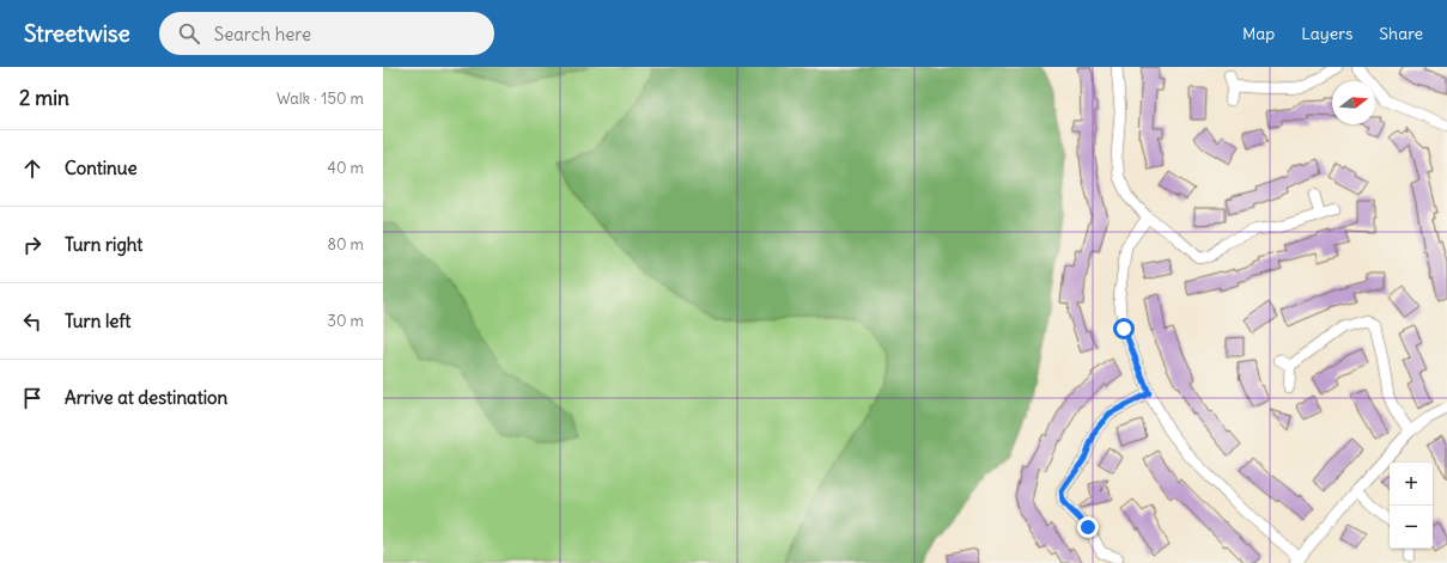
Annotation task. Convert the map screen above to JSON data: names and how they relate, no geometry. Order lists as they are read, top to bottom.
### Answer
{
  "north": "right",
  "page": {
    "header": "Streetwise",
    "search": "Search here",
    "nav": ["Map", "Layers", "Share"],
    "heading": ["2 min", "Walk · 150 m"],
    "list": [
      ["Continue", "40 m"],
      ["Turn right", "80 m"],
      ["Turn left", "30 m"],
      "Arrive at destination"
    ],
    "map_buttons": ["+", "−"]
  }
}
